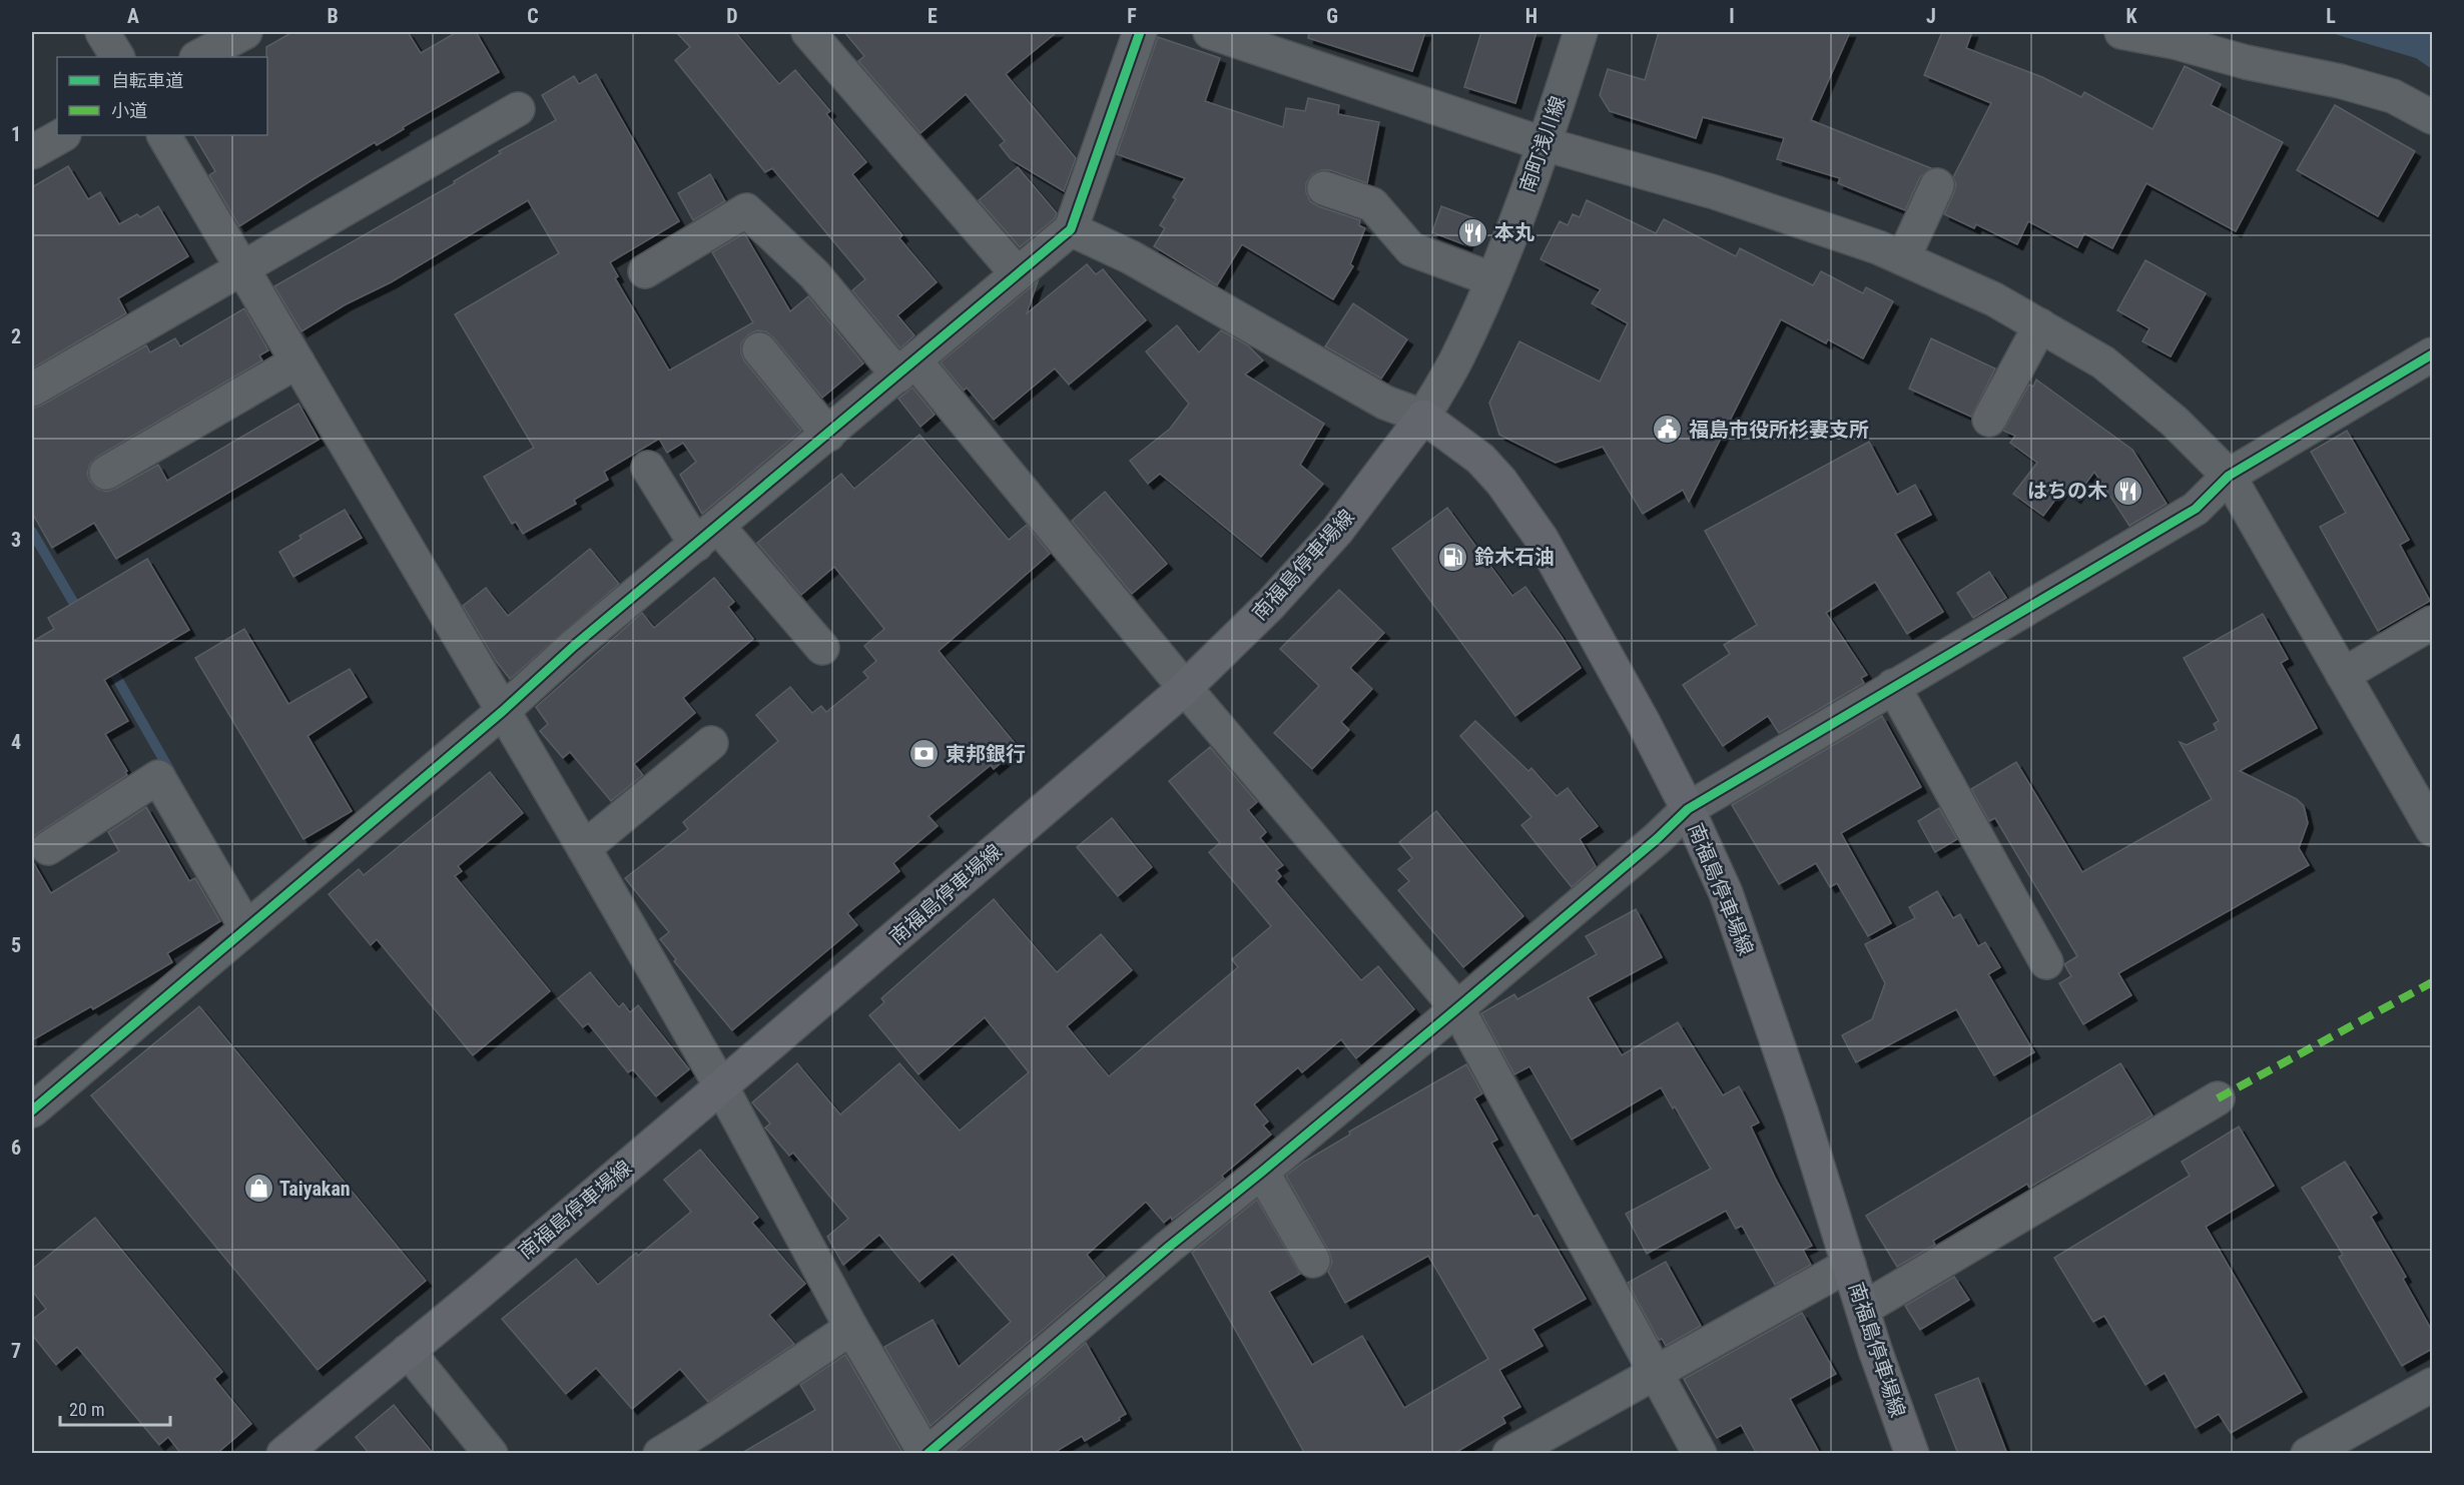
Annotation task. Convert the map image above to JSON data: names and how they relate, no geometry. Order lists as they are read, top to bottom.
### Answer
{
  "streets": {
    "main road": ["南福島停車場線"],
    "street": ["南町浅川線"]
  },
  "crossings": [
    ["南町浅川線", "南福島停車場線"]
  ],
  "places": {
    "restaurant": ["本丸", "はちの木"],
    "public building": ["福島市役所杉妻支所"],
    "fuel station": ["鈴木石油"],
    "bank": ["東邦銀行"],
    "shop": ["Taiyakan"]
  },
  "legend": ["自転車道", "小道"],
  "scale_bar": "20 m",
  "grid": {
    "columns": [
      "A",
      "B",
      "C",
      "D",
      "E",
      "F",
      "G",
      "H",
      "I",
      "J",
      "K",
      "L"
    ],
    "rows": [
      "1",
      "2",
      "3",
      "4",
      "5",
      "6",
      "7"
    ]
  }
}
